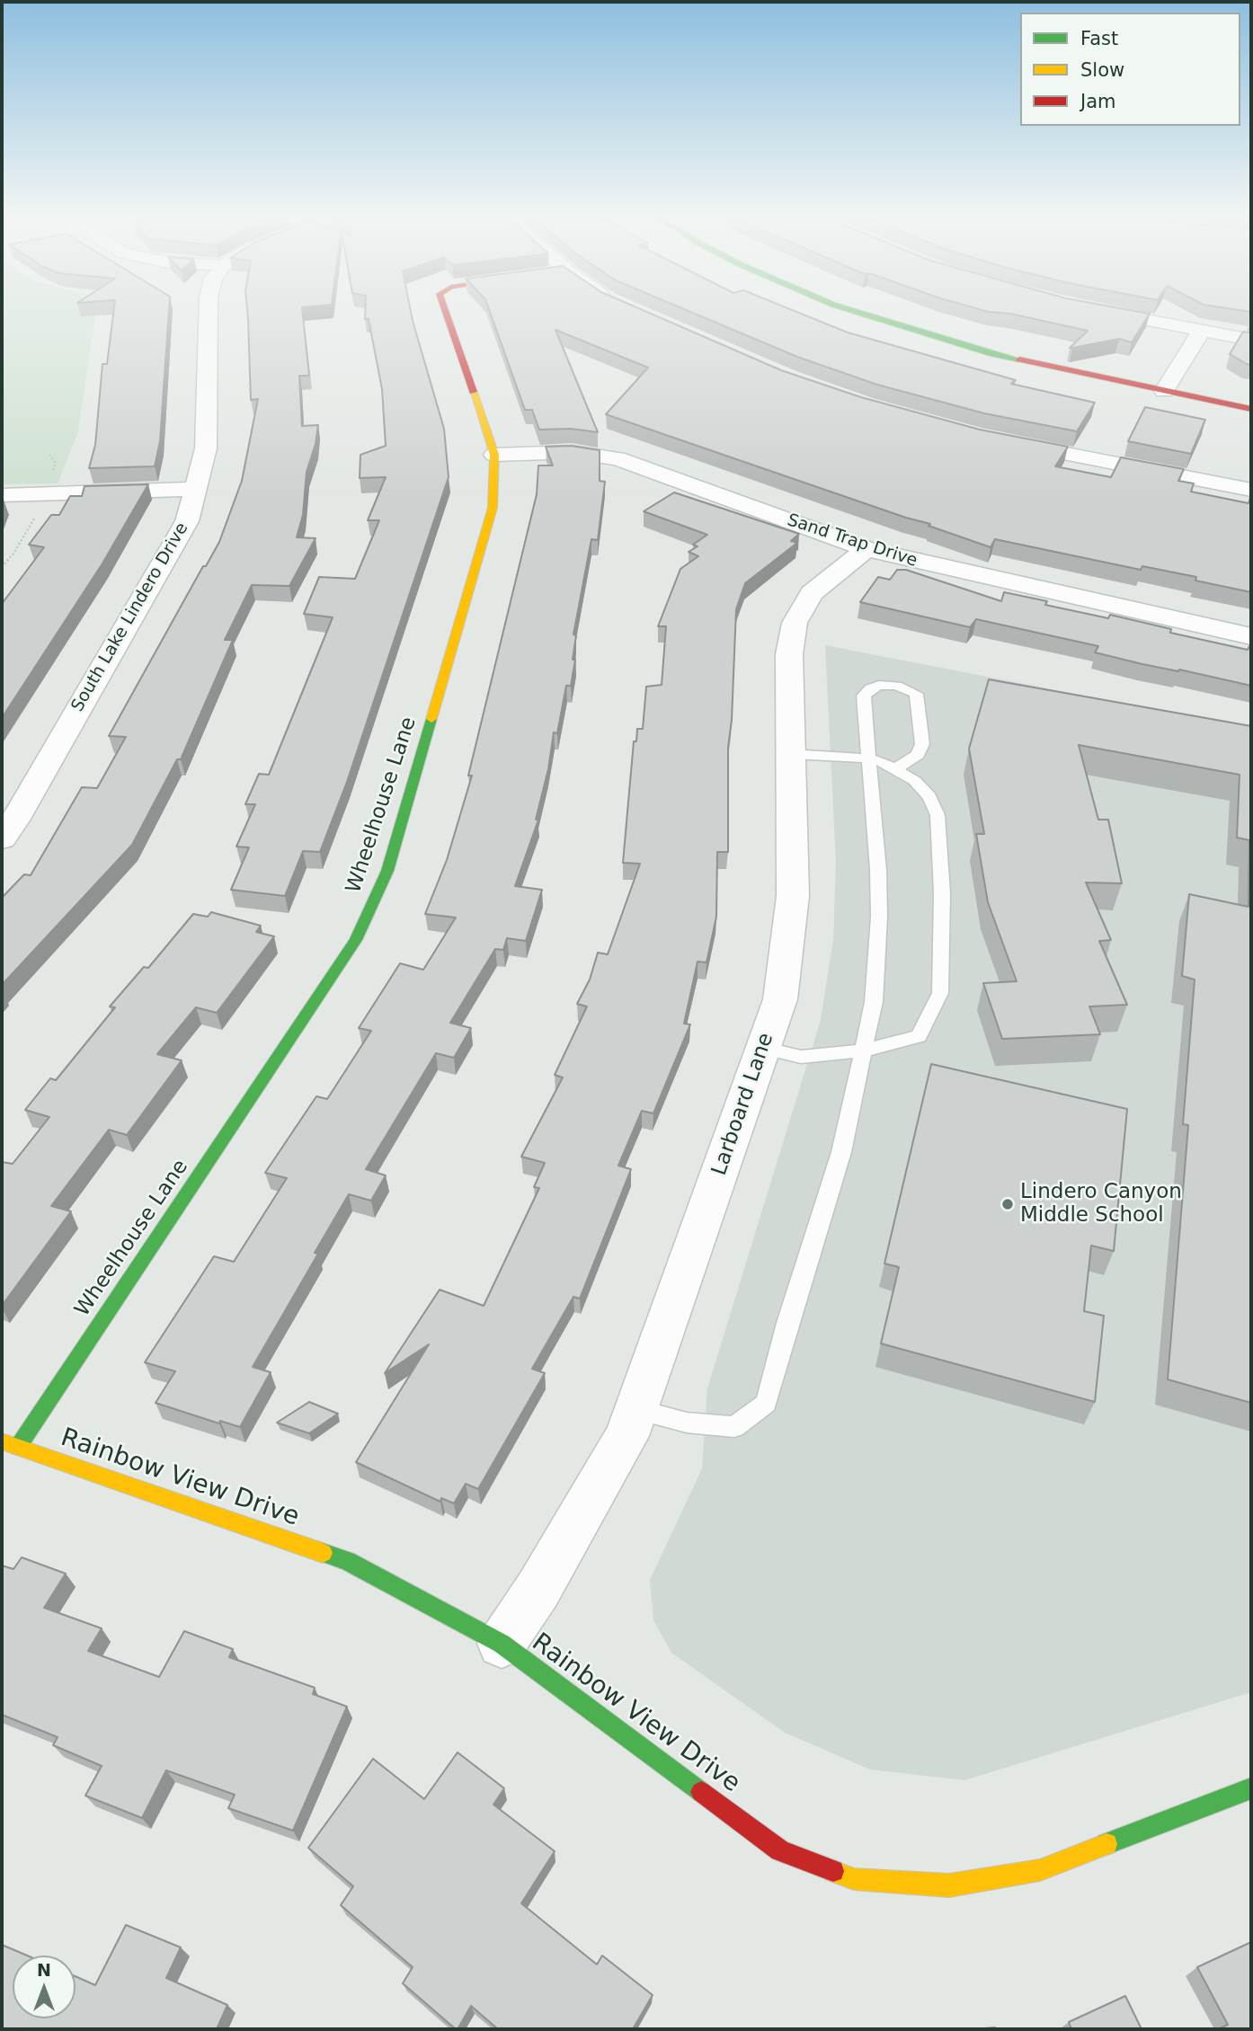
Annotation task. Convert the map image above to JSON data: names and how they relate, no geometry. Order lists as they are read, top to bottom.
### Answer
{
  "streets": {
    "street": [
      "Sand Trap Drive",
      "South Lake Lindero Drive",
      "Wheelhouse Lane",
      "Larboard Lane",
      "Rainbow View Drive"
    ]
  },
  "crossings": [
    ["Sand Trap Drive", "Wheelhouse Lane"],
    ["Sand Trap Drive", "Larboard Lane"],
    ["Wheelhouse Lane", "Rainbow View Drive"],
    ["Larboard Lane", "Rainbow View Drive"]
  ],
  "places": ["Lindero Canyon Middle School"],
  "legend": ["Fast", "Slow", "Jam"],
  "north": "top"
}
